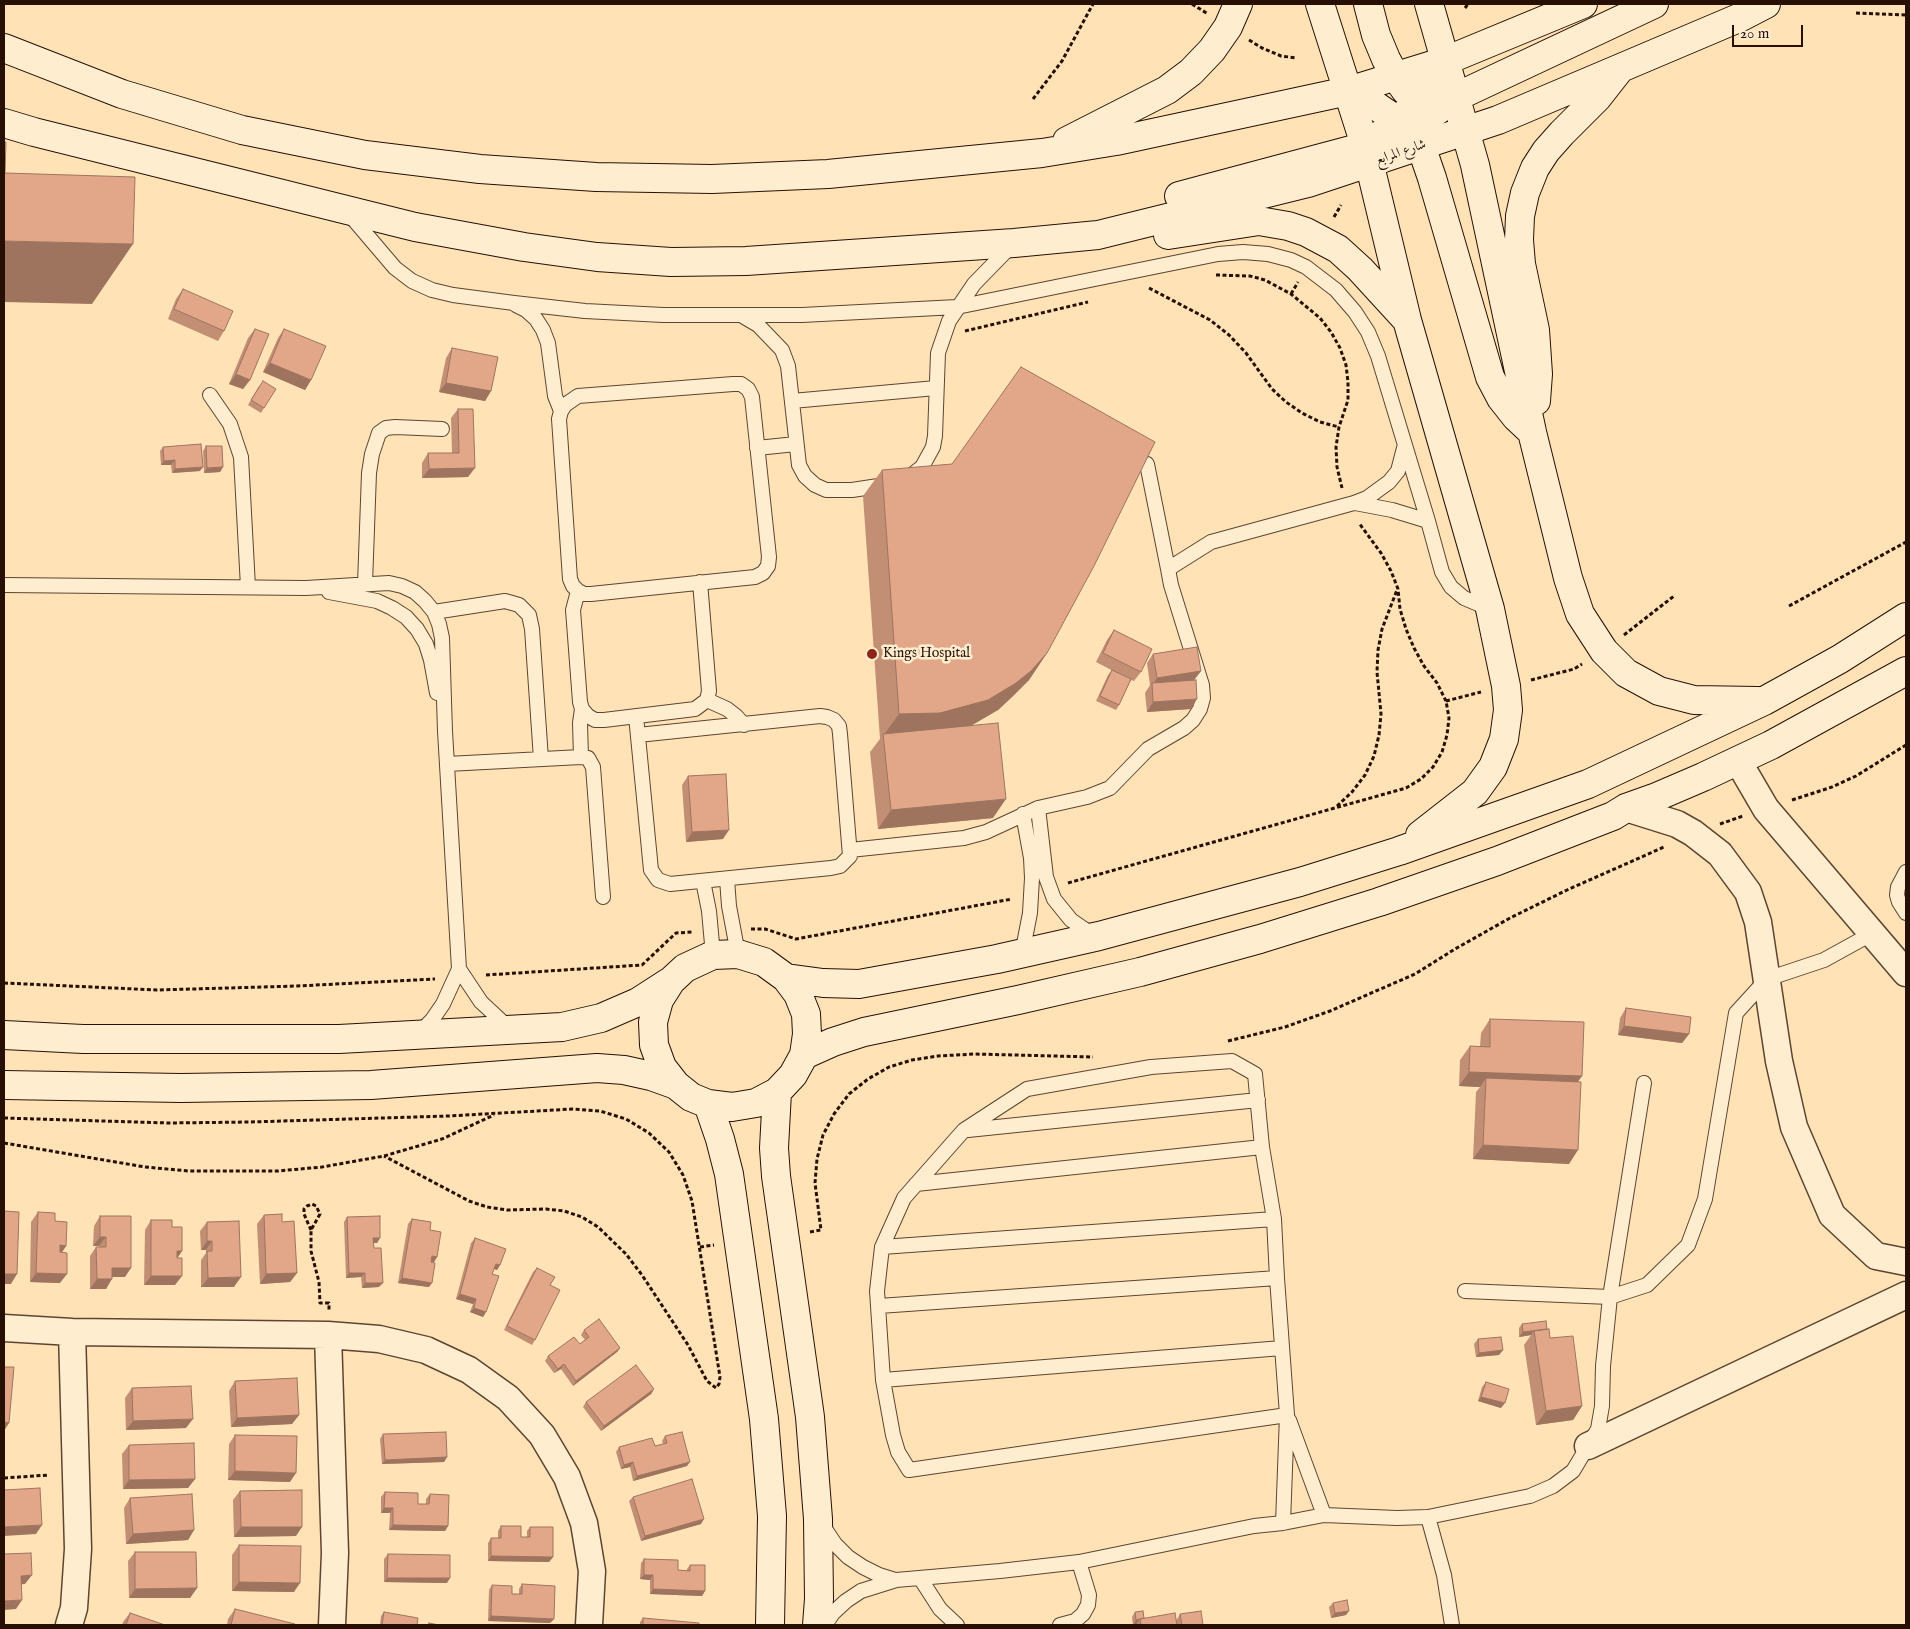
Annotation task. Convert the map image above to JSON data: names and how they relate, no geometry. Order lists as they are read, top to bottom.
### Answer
{
  "streets": {
    "street": ["شارع المرابع"]
  },
  "places": ["Kings Hospital"],
  "scale_bar": "20 m"
}
